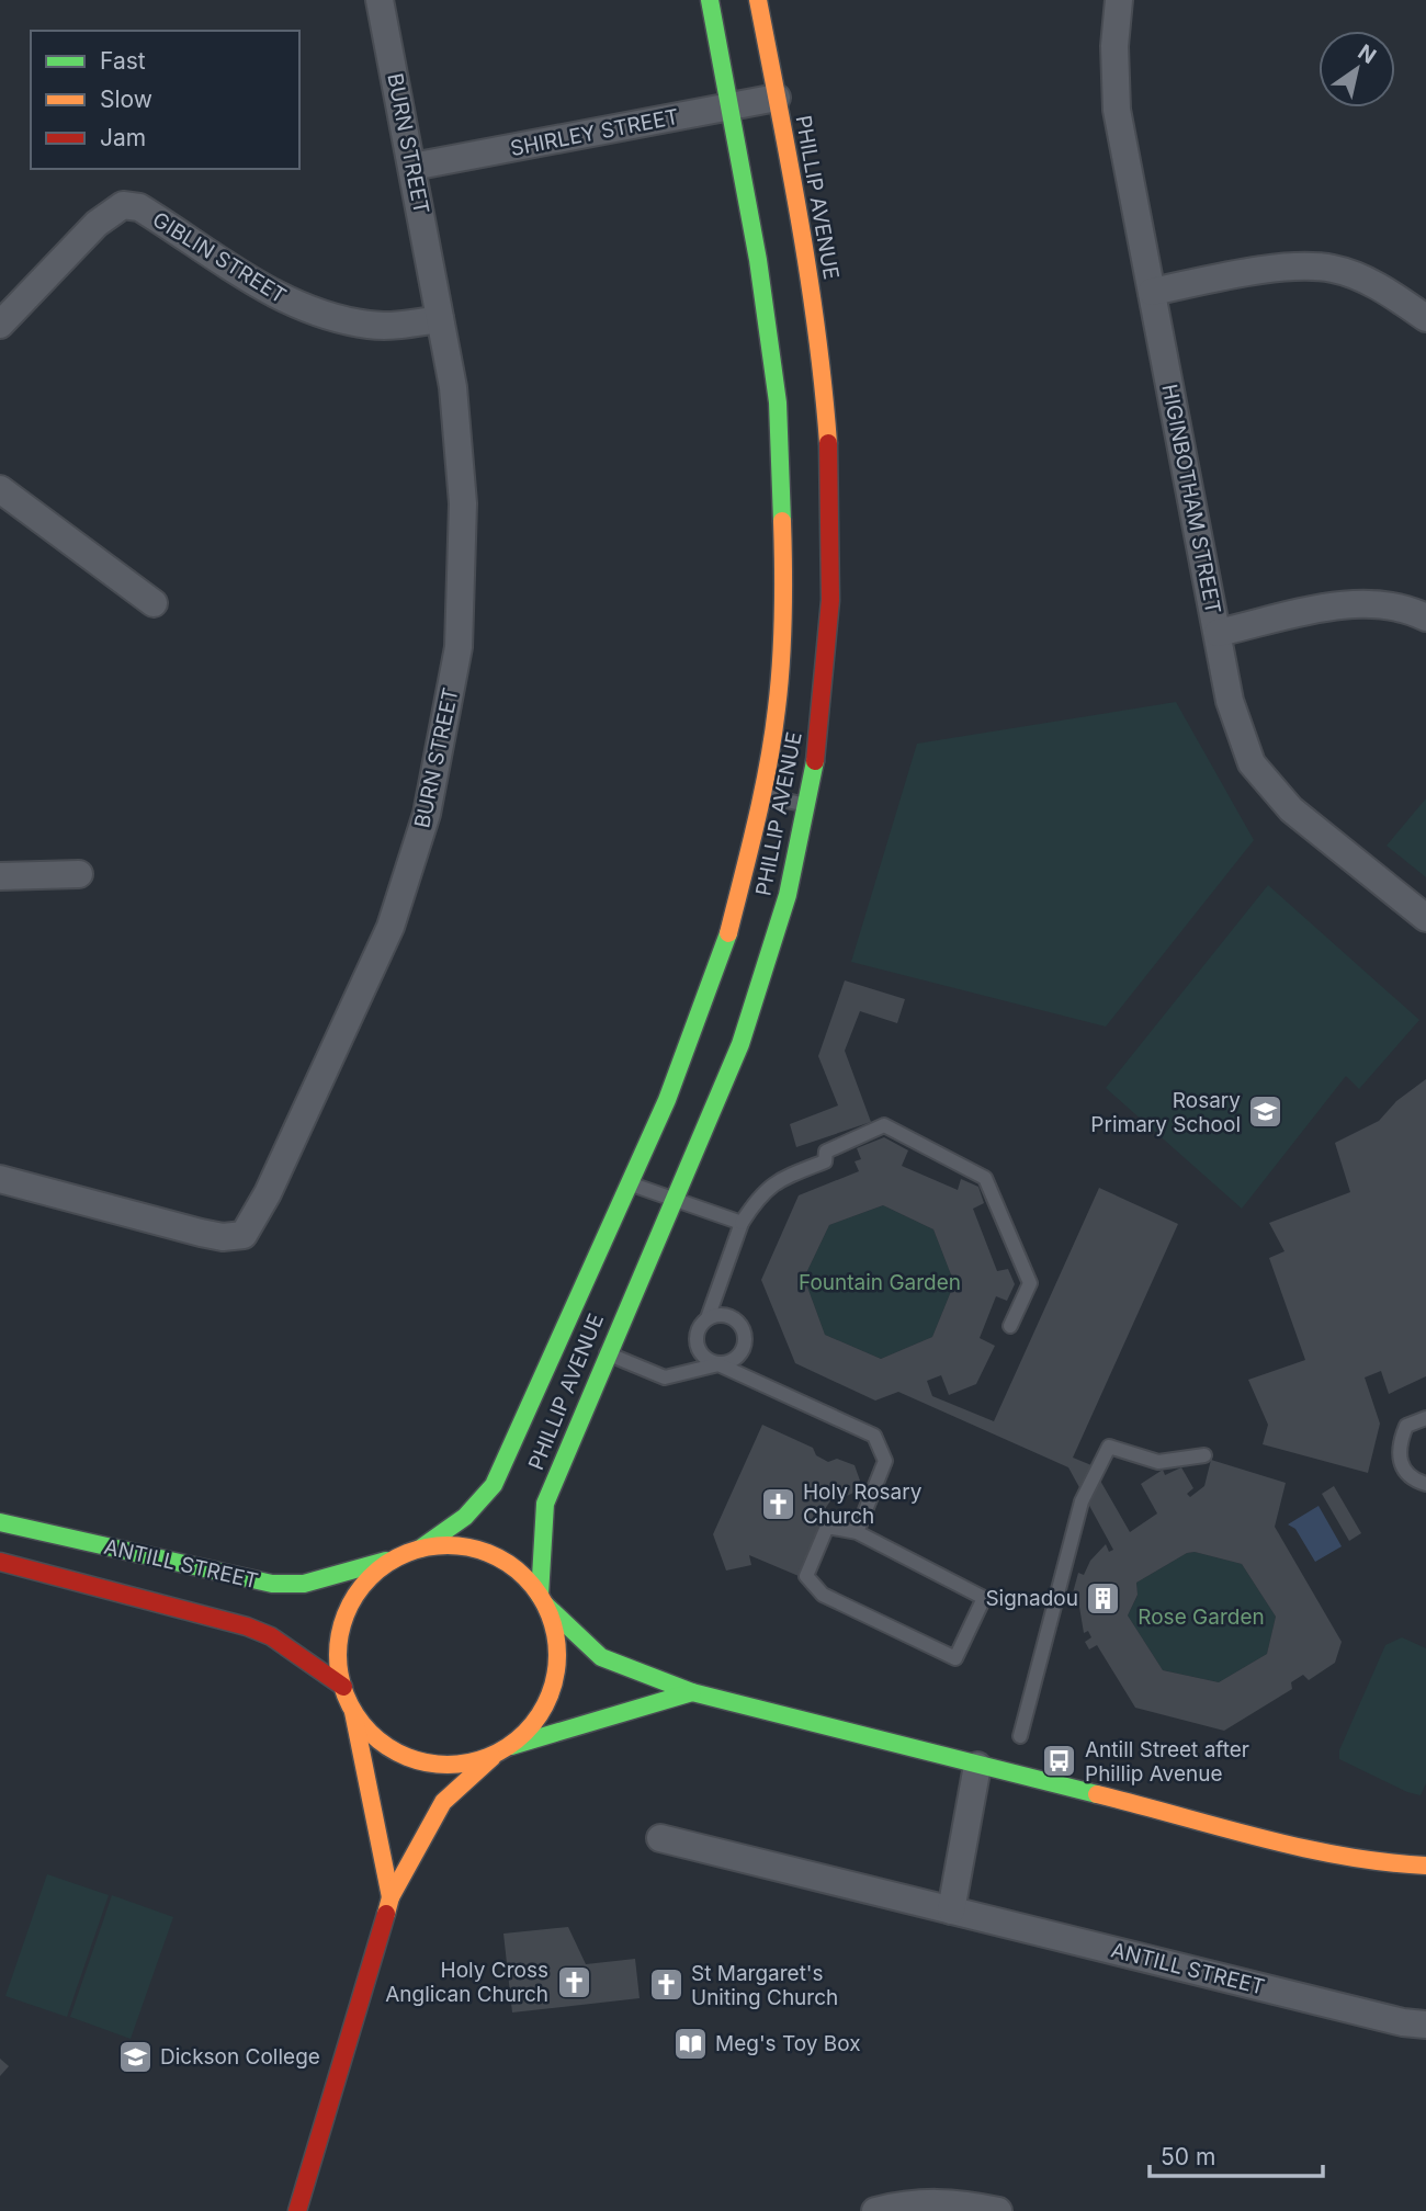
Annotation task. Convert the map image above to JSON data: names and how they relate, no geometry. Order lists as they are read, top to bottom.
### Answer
{
  "streets": {
    "main road": ["PHILLIP AVENUE", "ANTILL STREET"],
    "street": [
      "SHIRLEY STREET",
      "BURN STREET",
      "GIBLIN STREET",
      "HIGINBOTHAM STREET"
    ]
  },
  "crossings": [
    ["SHIRLEY STREET", "BURN STREET"],
    ["SHIRLEY STREET", "PHILLIP AVENUE"],
    ["BURN STREET", "GIBLIN STREET"],
    ["PHILLIP AVENUE", "ANTILL STREET"]
  ],
  "parks": ["Fountain Garden", "Rose Garden"],
  "places": {
    "school or university": ["Rosary Primary School", "Dickson College"],
    "church": ["Holy Rosary Church", "Holy Cross Anglican Church", "St Margaret's Uniting Church"],
    "building": ["Signadou"],
    "bus stop": ["Antill Street after Phillip Avenue"],
    "library": ["Meg's Toy Box"]
  },
  "legend": ["Fast", "Slow", "Jam"],
  "scale_bar": "50 m",
  "north": "top right"
}
